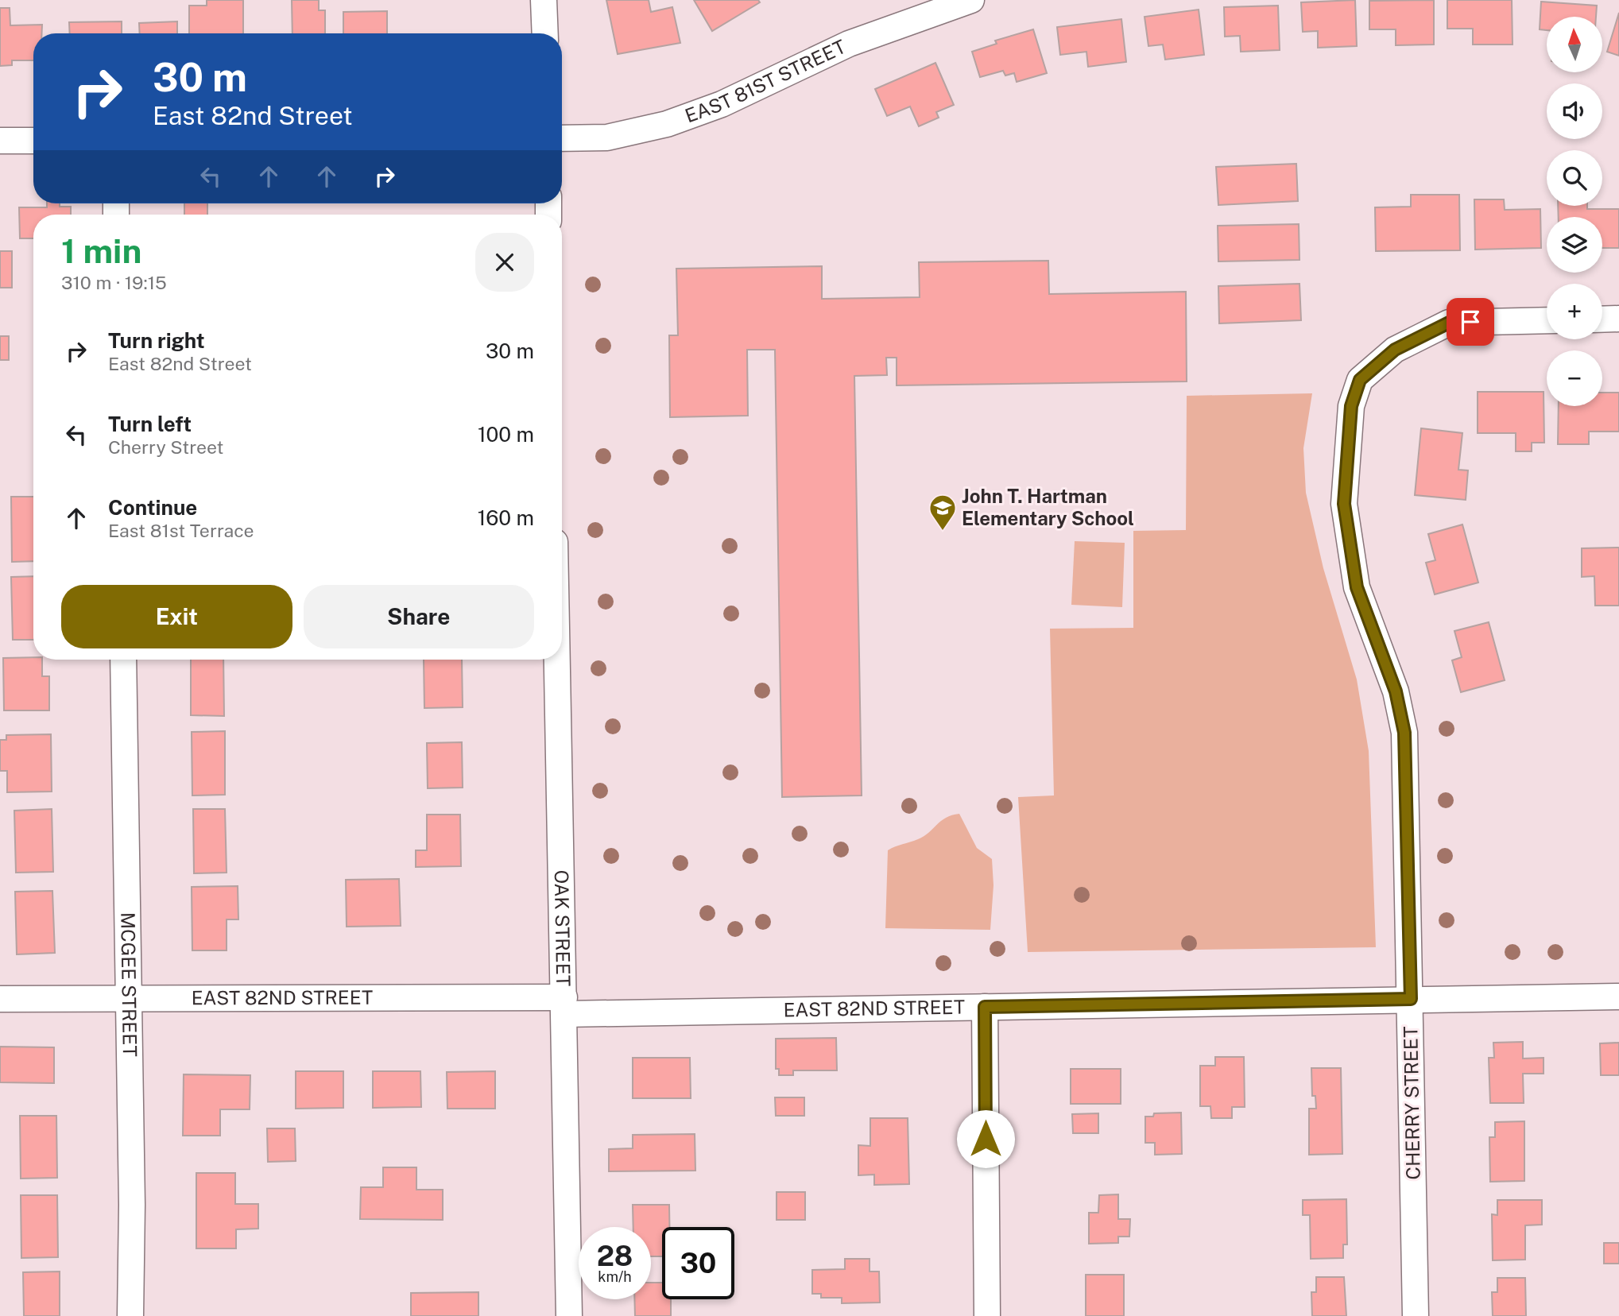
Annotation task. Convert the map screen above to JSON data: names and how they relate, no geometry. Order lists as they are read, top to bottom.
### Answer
{
  "streets": {
    "street": [
      "EAST 81ST STREET",
      "OAK STREET",
      "MCGEE STREET",
      "EAST 82ND STREET",
      "CHERRY STREET"
    ]
  },
  "crossings": [
    ["OAK STREET", "EAST 82ND STREET"],
    ["MCGEE STREET", "EAST 82ND STREET"],
    ["EAST 82ND STREET", "CHERRY STREET"]
  ],
  "places": {
    "school or university": ["John T. Hartman Elementary School"]
  },
  "north": "top",
  "page": {
    "map_buttons": ["+", "−"],
    "turn": ["30 m", "East 82nd Street"],
    "heading": ["1 min", "310 m · 19:15"],
    "list": [
      {
        "name": "Turn right",
        "note": "East 82nd Street",
        "value": "30 m"
      },
      {
        "name": "Turn left",
        "note": "Cherry Street",
        "value": "100 m"
      },
      {
        "name": "Continue",
        "note": "East 81st Terrace",
        "value": "160 m"
      }
    ],
    "buttons": ["Exit", "Share"],
    "speed": "28 km/h",
    "limit": "30"
  }
}
